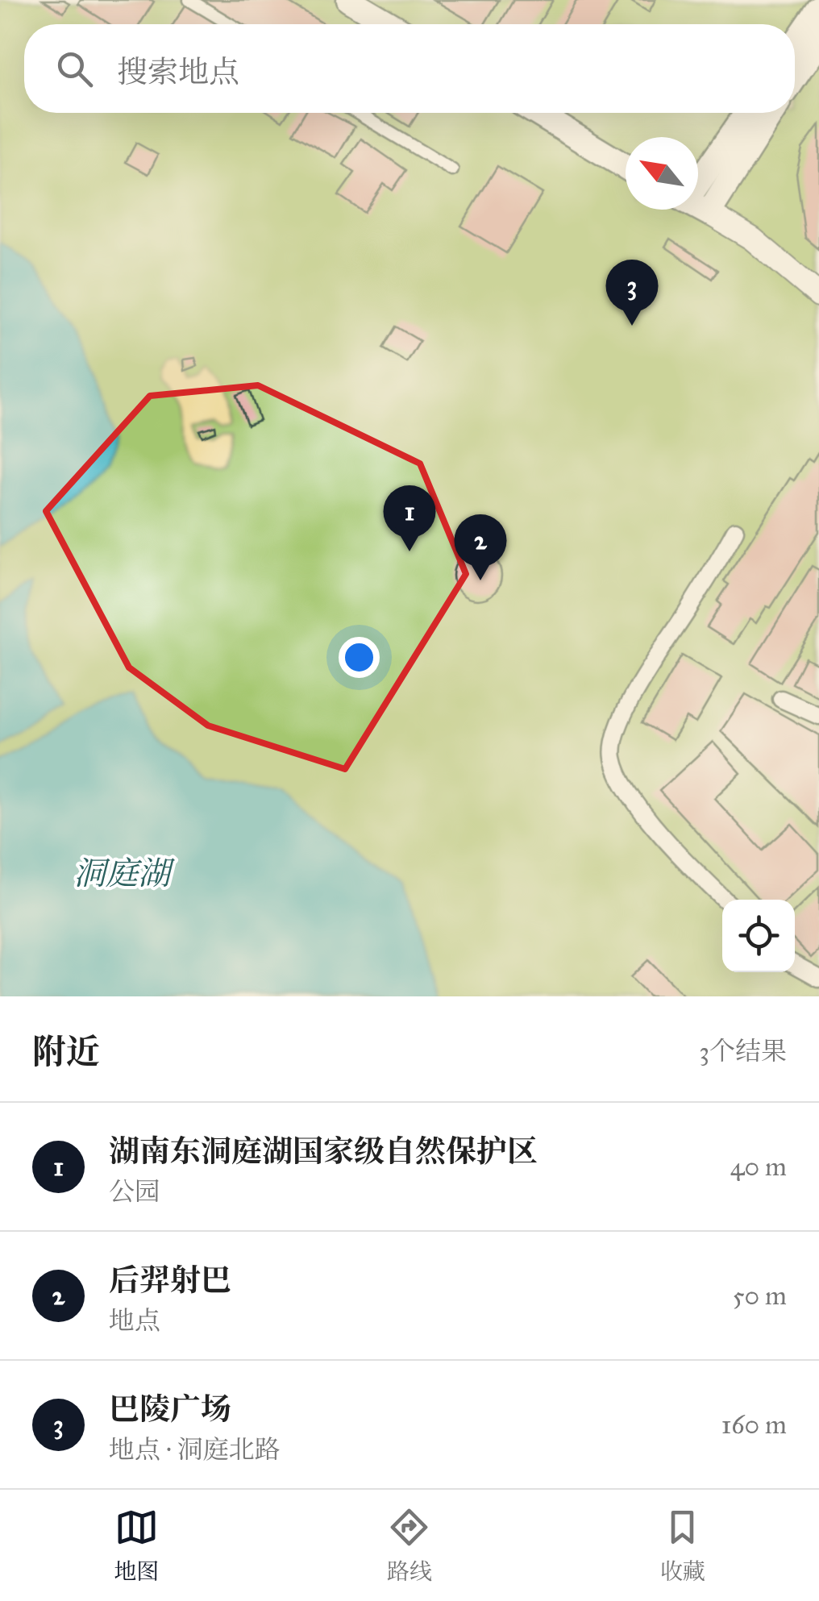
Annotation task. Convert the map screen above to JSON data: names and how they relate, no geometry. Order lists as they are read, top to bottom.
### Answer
{
  "water": ["洞庭湖"],
  "north": "top left",
  "page": {
    "search": "搜索地点",
    "pins": ["3", "1", "2"],
    "heading": ["附近", "3个结果"],
    "list": [
      {
        "mark": "1",
        "name": "湖南东洞庭湖国家级自然保护区",
        "note": "公园",
        "value": "40 m"
      },
      {
        "mark": "2",
        "name": "后羿射巴",
        "note": "地点",
        "value": "50 m"
      },
      {
        "mark": "3",
        "name": "巴陵广场",
        "note": "地点 · 洞庭北路",
        "value": "160 m"
      }
    ],
    "nav": ["地图", "路线", "收藏"]
  }
}
